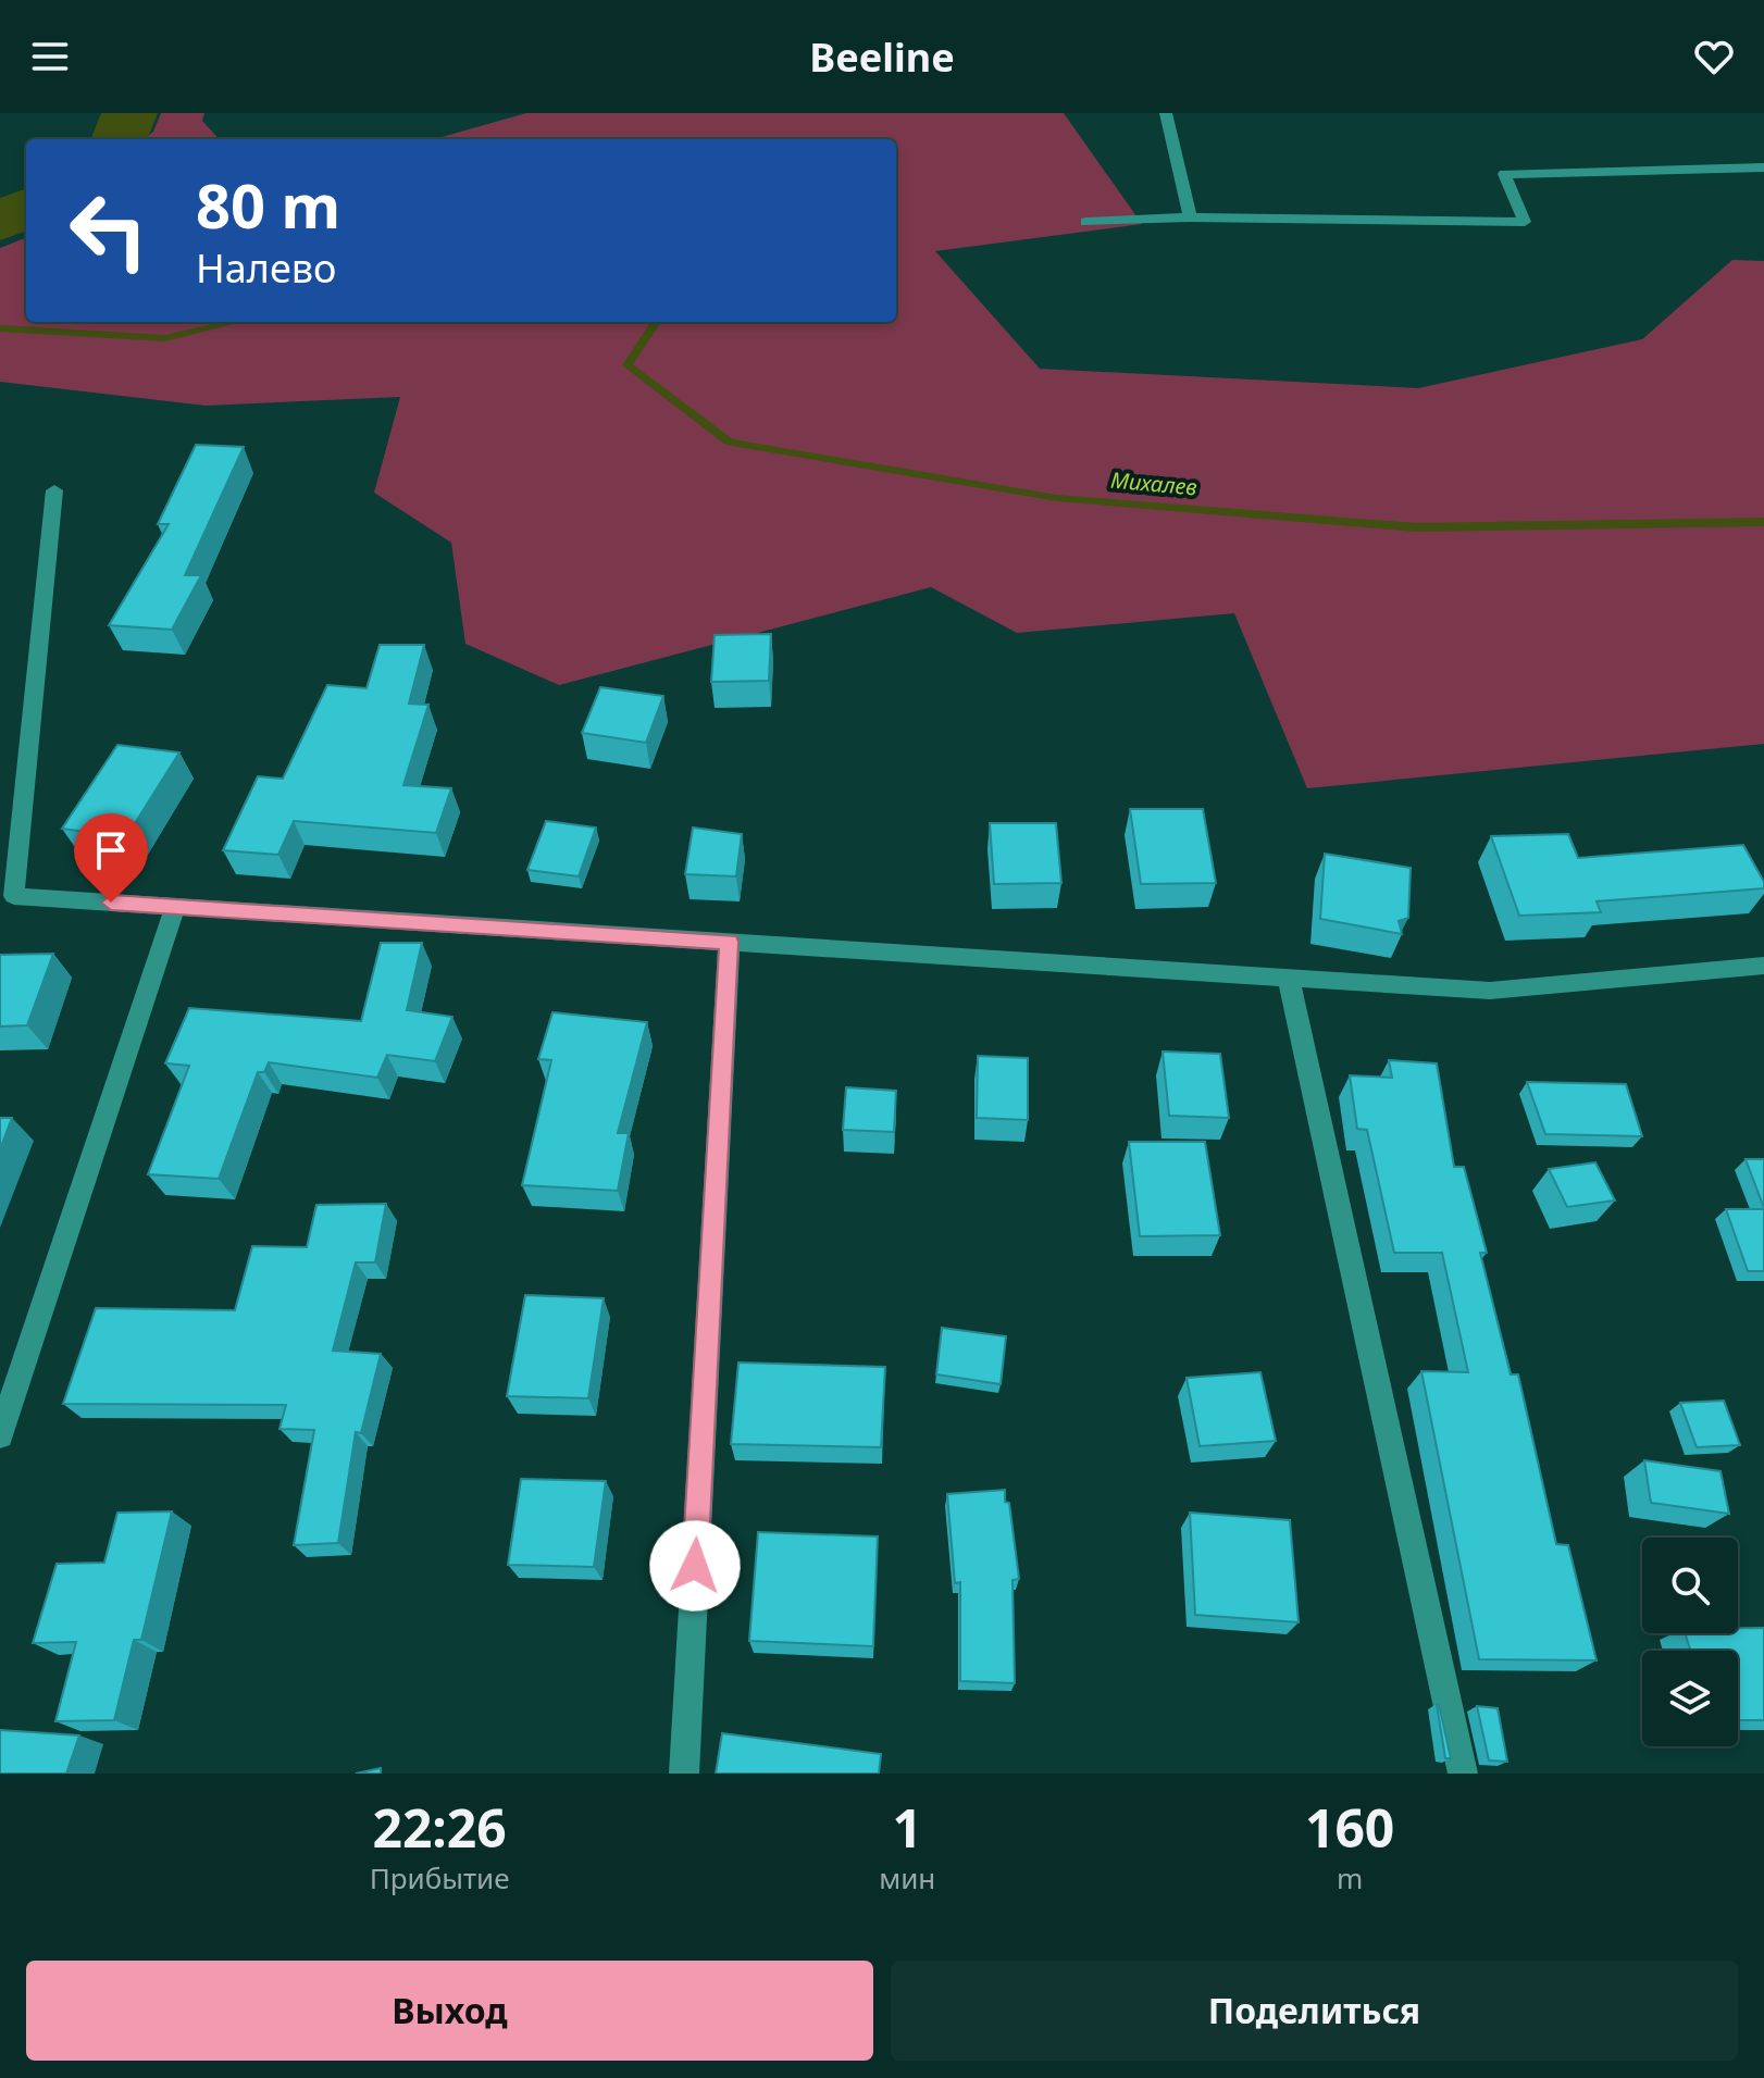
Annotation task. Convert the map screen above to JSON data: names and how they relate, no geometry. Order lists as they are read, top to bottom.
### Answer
{
  "water": ["Михалев"],
  "page": {
    "header": "Beeline",
    "turn": ["80 m", "Налево"],
    "eta": [
      "22:26",
      "Прибытие",
      "1",
      "мин",
      "160",
      "m"
    ],
    "buttons": ["Выход", "Поделиться"]
  }
}
